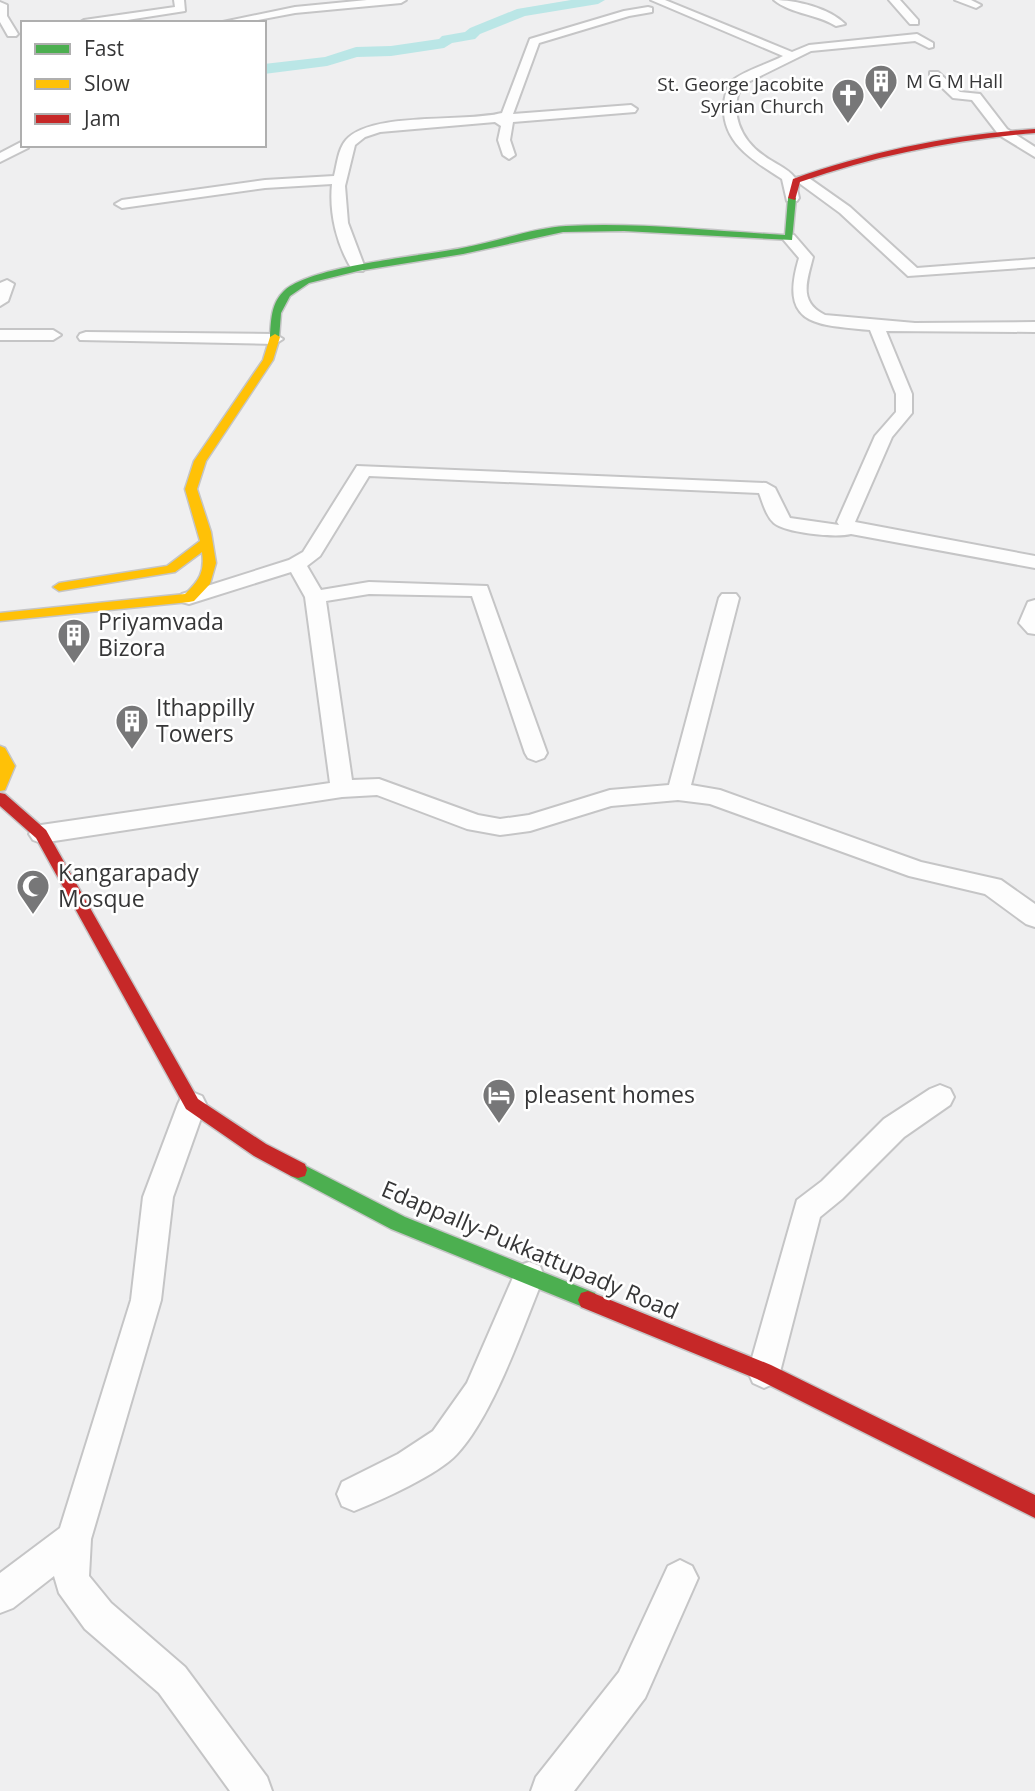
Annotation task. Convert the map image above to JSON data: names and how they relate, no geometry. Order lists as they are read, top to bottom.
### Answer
{
  "streets": {
    "street": ["Edappally-Pukkattupady Road"]
  },
  "places": {
    "building": ["M G M Hall", "Priyamvada Bizora", "Ithappilly Towers"],
    "church": ["St. George Jacobite Syrian Church"],
    "mosque": ["Kangarapady Mosque"],
    "hotel": ["pleasent homes"]
  },
  "legend": ["Fast", "Slow", "Jam"]
}
